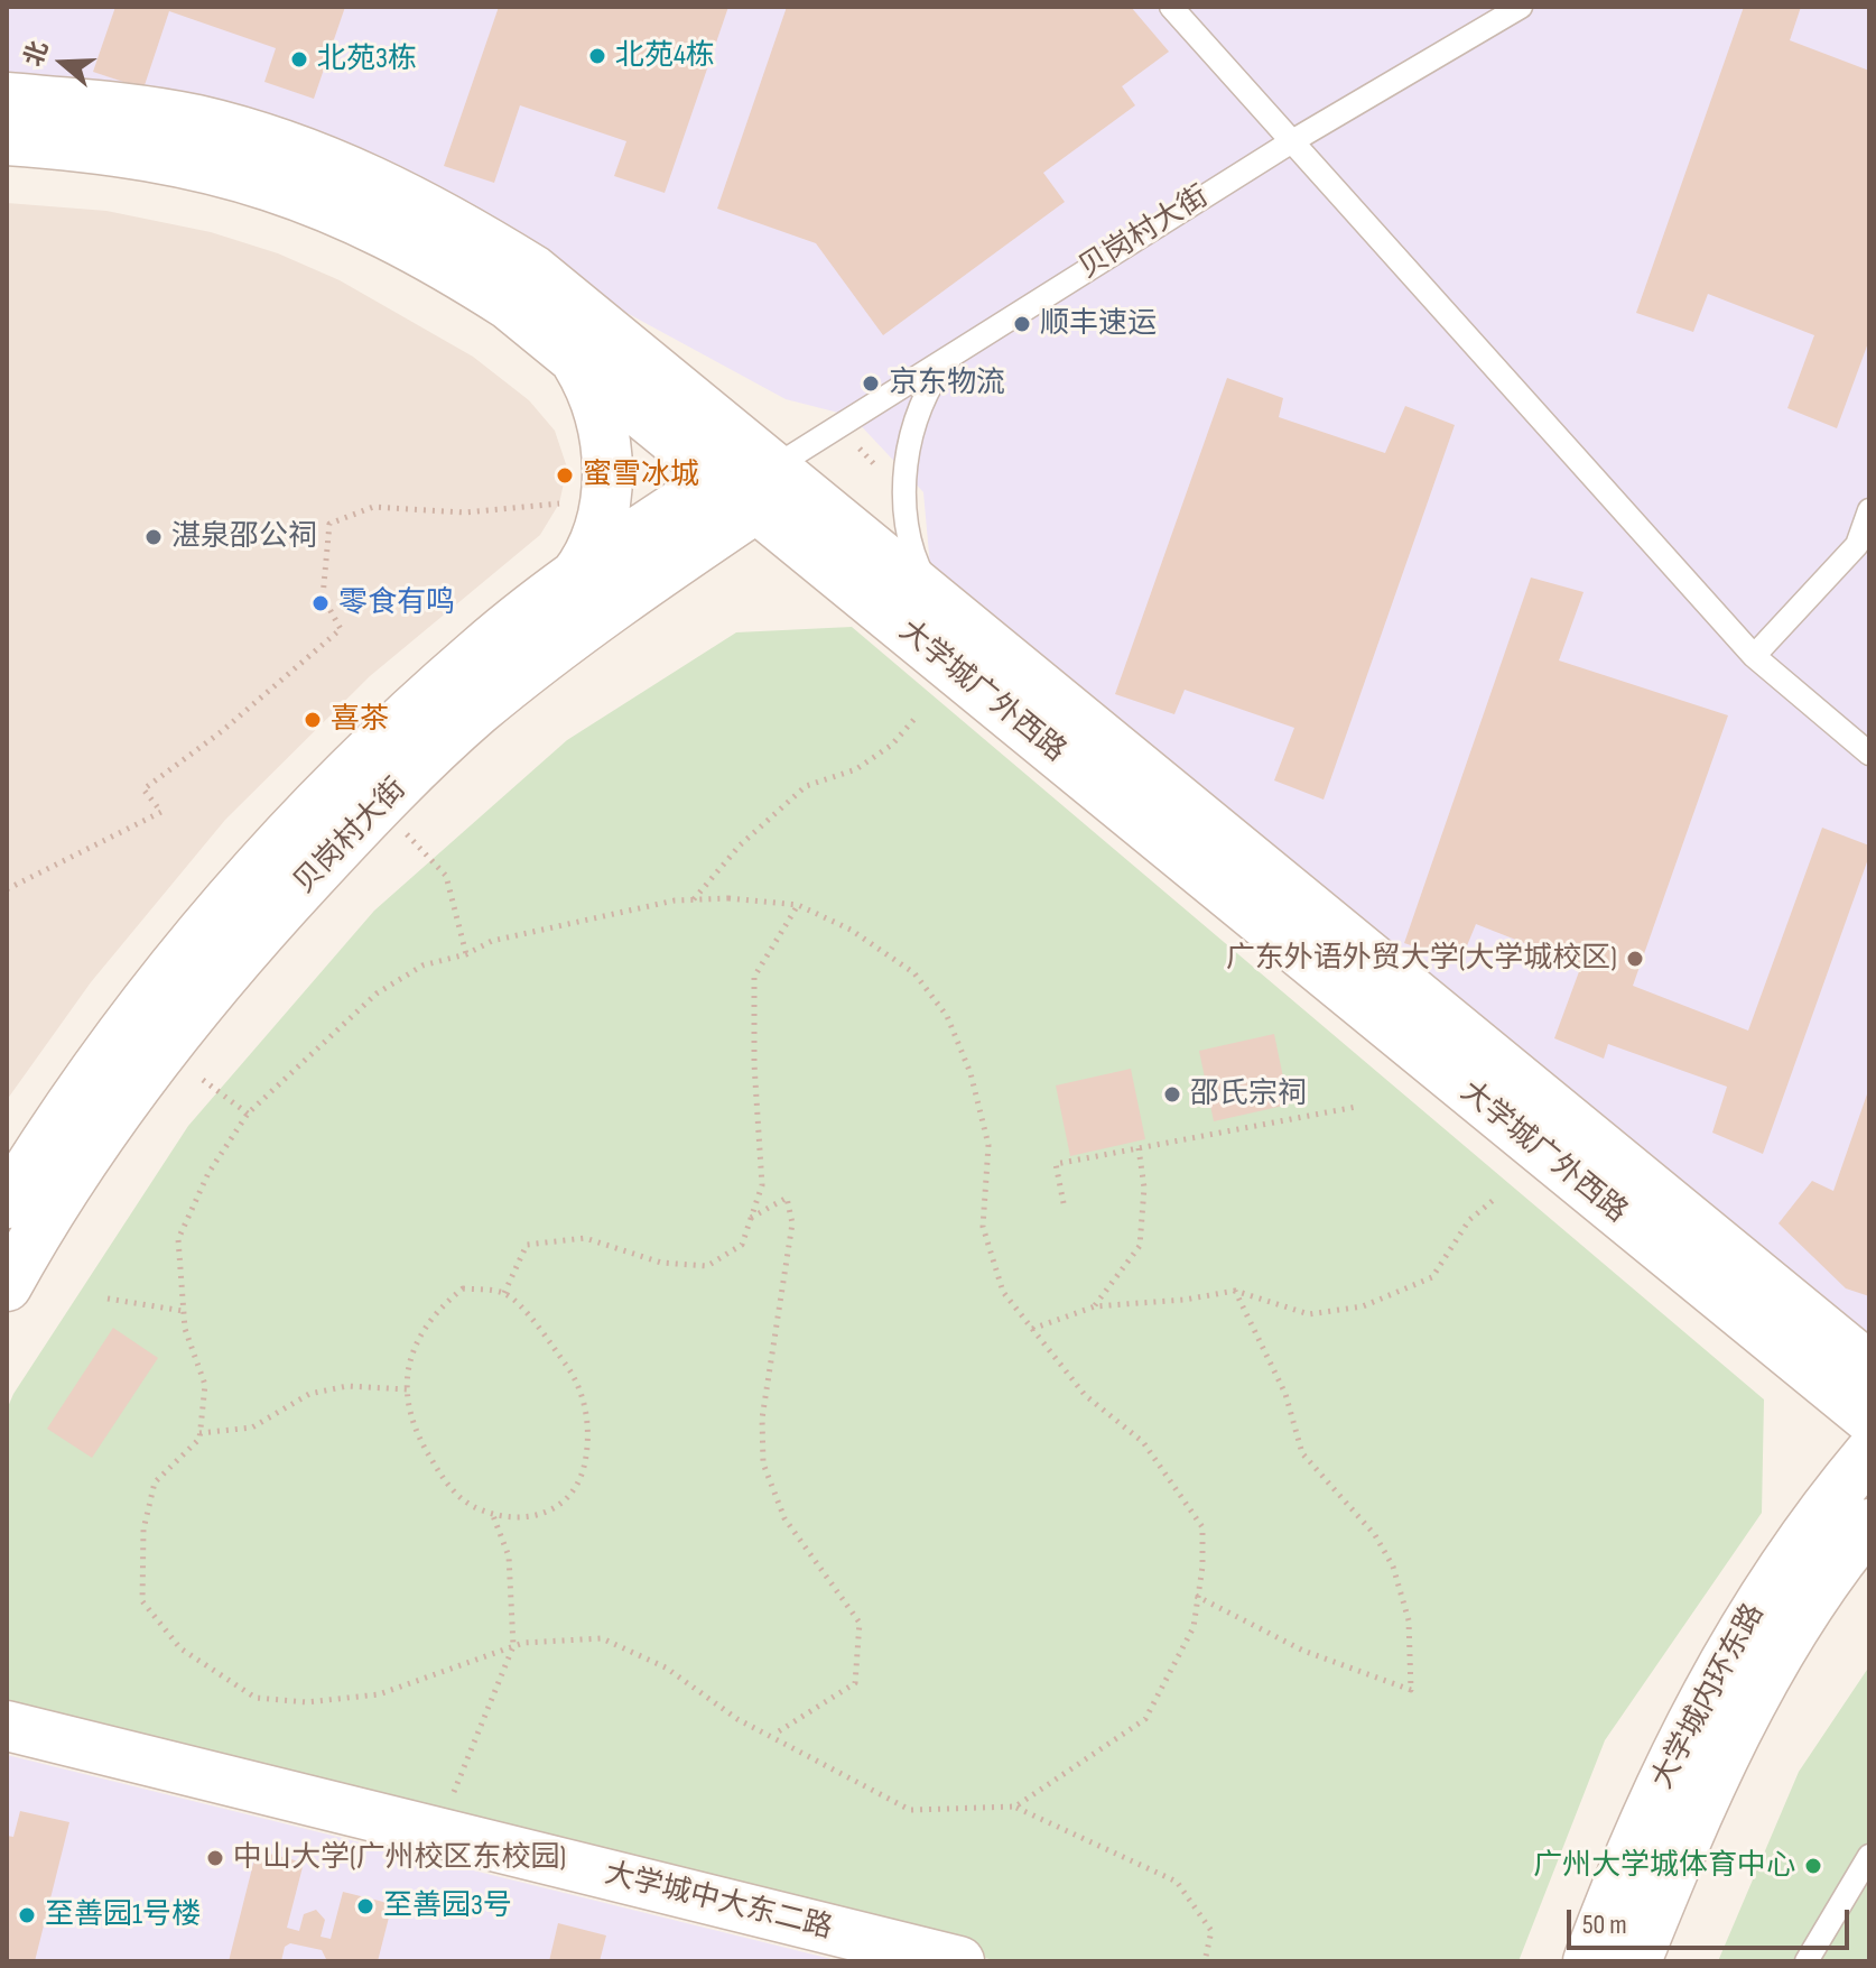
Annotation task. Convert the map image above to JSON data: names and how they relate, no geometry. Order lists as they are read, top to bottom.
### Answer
{
  "streets": {
    "main road": [
      "贝岗村大街",
      "大学城广外西路",
      "大学城内环东路",
      "大学城中大东二路"
    ]
  },
  "crossings": [
    ["贝岗村大街", "大学城广外西路"]
  ],
  "places": [
    "北苑4栋",
    "北苑3栋",
    "顺丰速运",
    "京东物流",
    "蜜雪冰城",
    "湛泉邵公祠",
    "零食有鸣",
    "喜茶",
    "广东外语外贸大学(大学城校区)",
    "邵氏宗祠",
    "中山大学(广州校区东校园)",
    "广州大学城体育中心",
    "至善园3号",
    "至善园1号楼"
  ],
  "scale_bar": "50 m",
  "north": "left"
}
